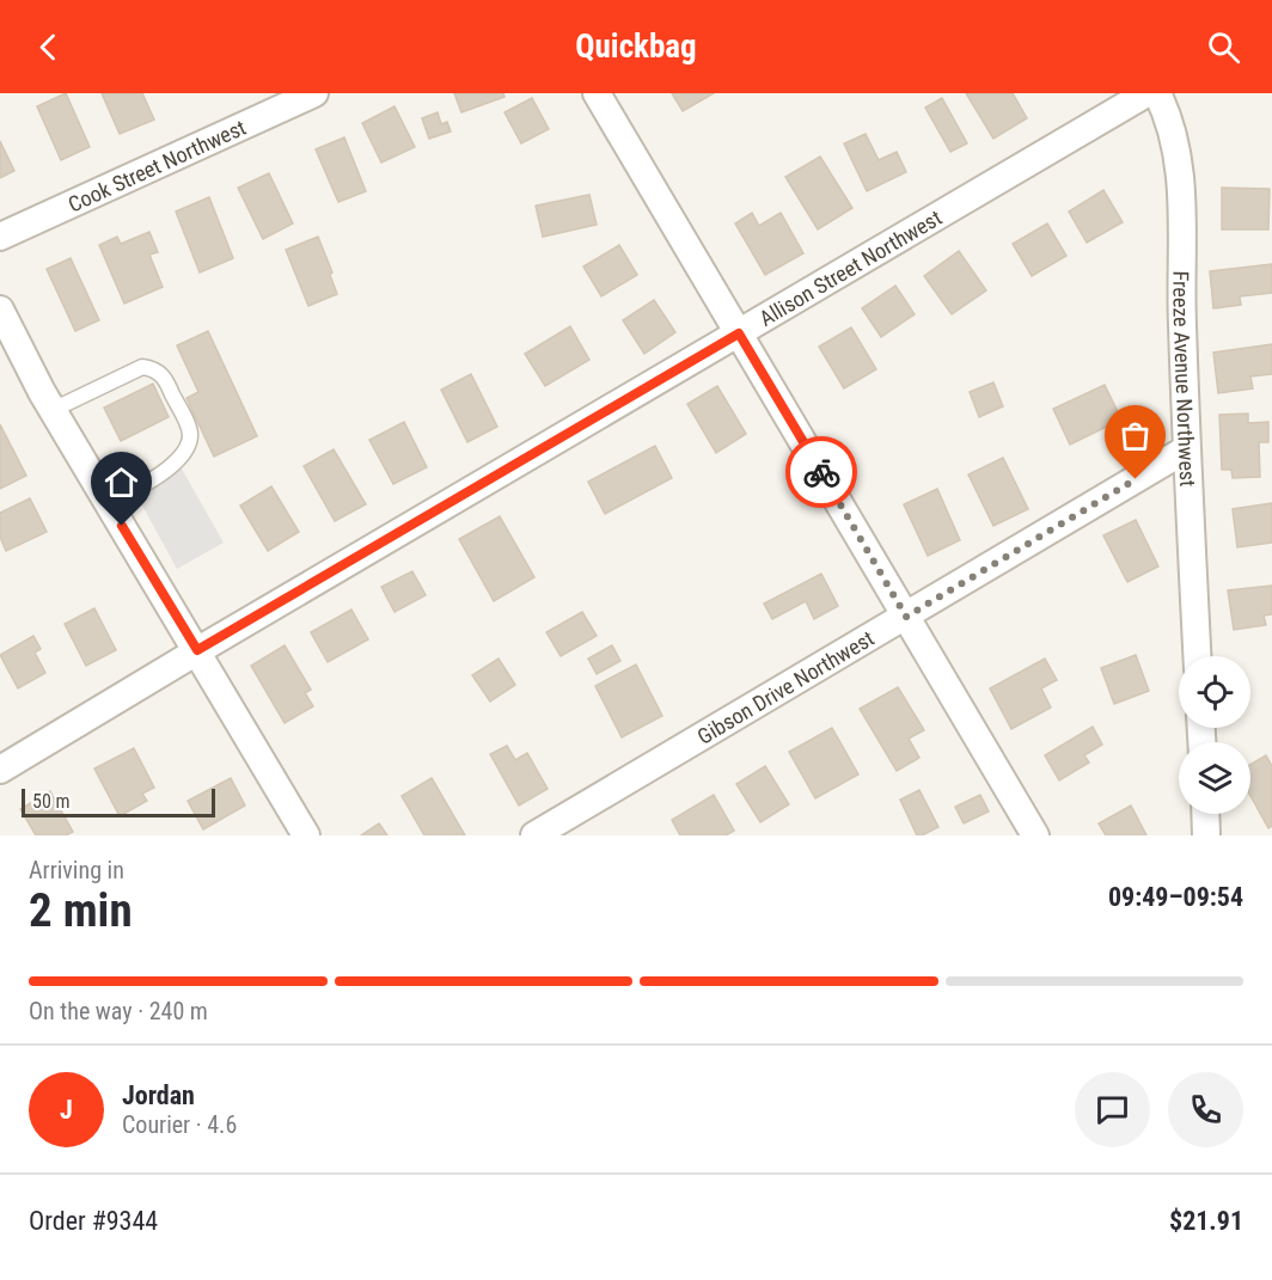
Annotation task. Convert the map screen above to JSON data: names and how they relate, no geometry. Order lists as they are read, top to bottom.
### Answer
{
  "streets": {
    "street": [
      "Cook Street Northwest",
      "Allison Street Northwest",
      "Freeze Avenue Northwest",
      "Gibson Drive Northwest"
    ]
  },
  "crossings": [
    ["Freeze Avenue Northwest", "Gibson Drive Northwest"]
  ],
  "scale_bar": "50 m",
  "page": {
    "header": "Quickbag",
    "scale": "50 m",
    "heading": ["2 min", "Arriving in", "09:49–09:54"],
    "panel": [
      "Jordan",
      "Courier · 4.6",
      "Order #9344",
      "$21.91"
    ],
    "bar": "On the way · 240 m",
    "round": "J"
  }
}
